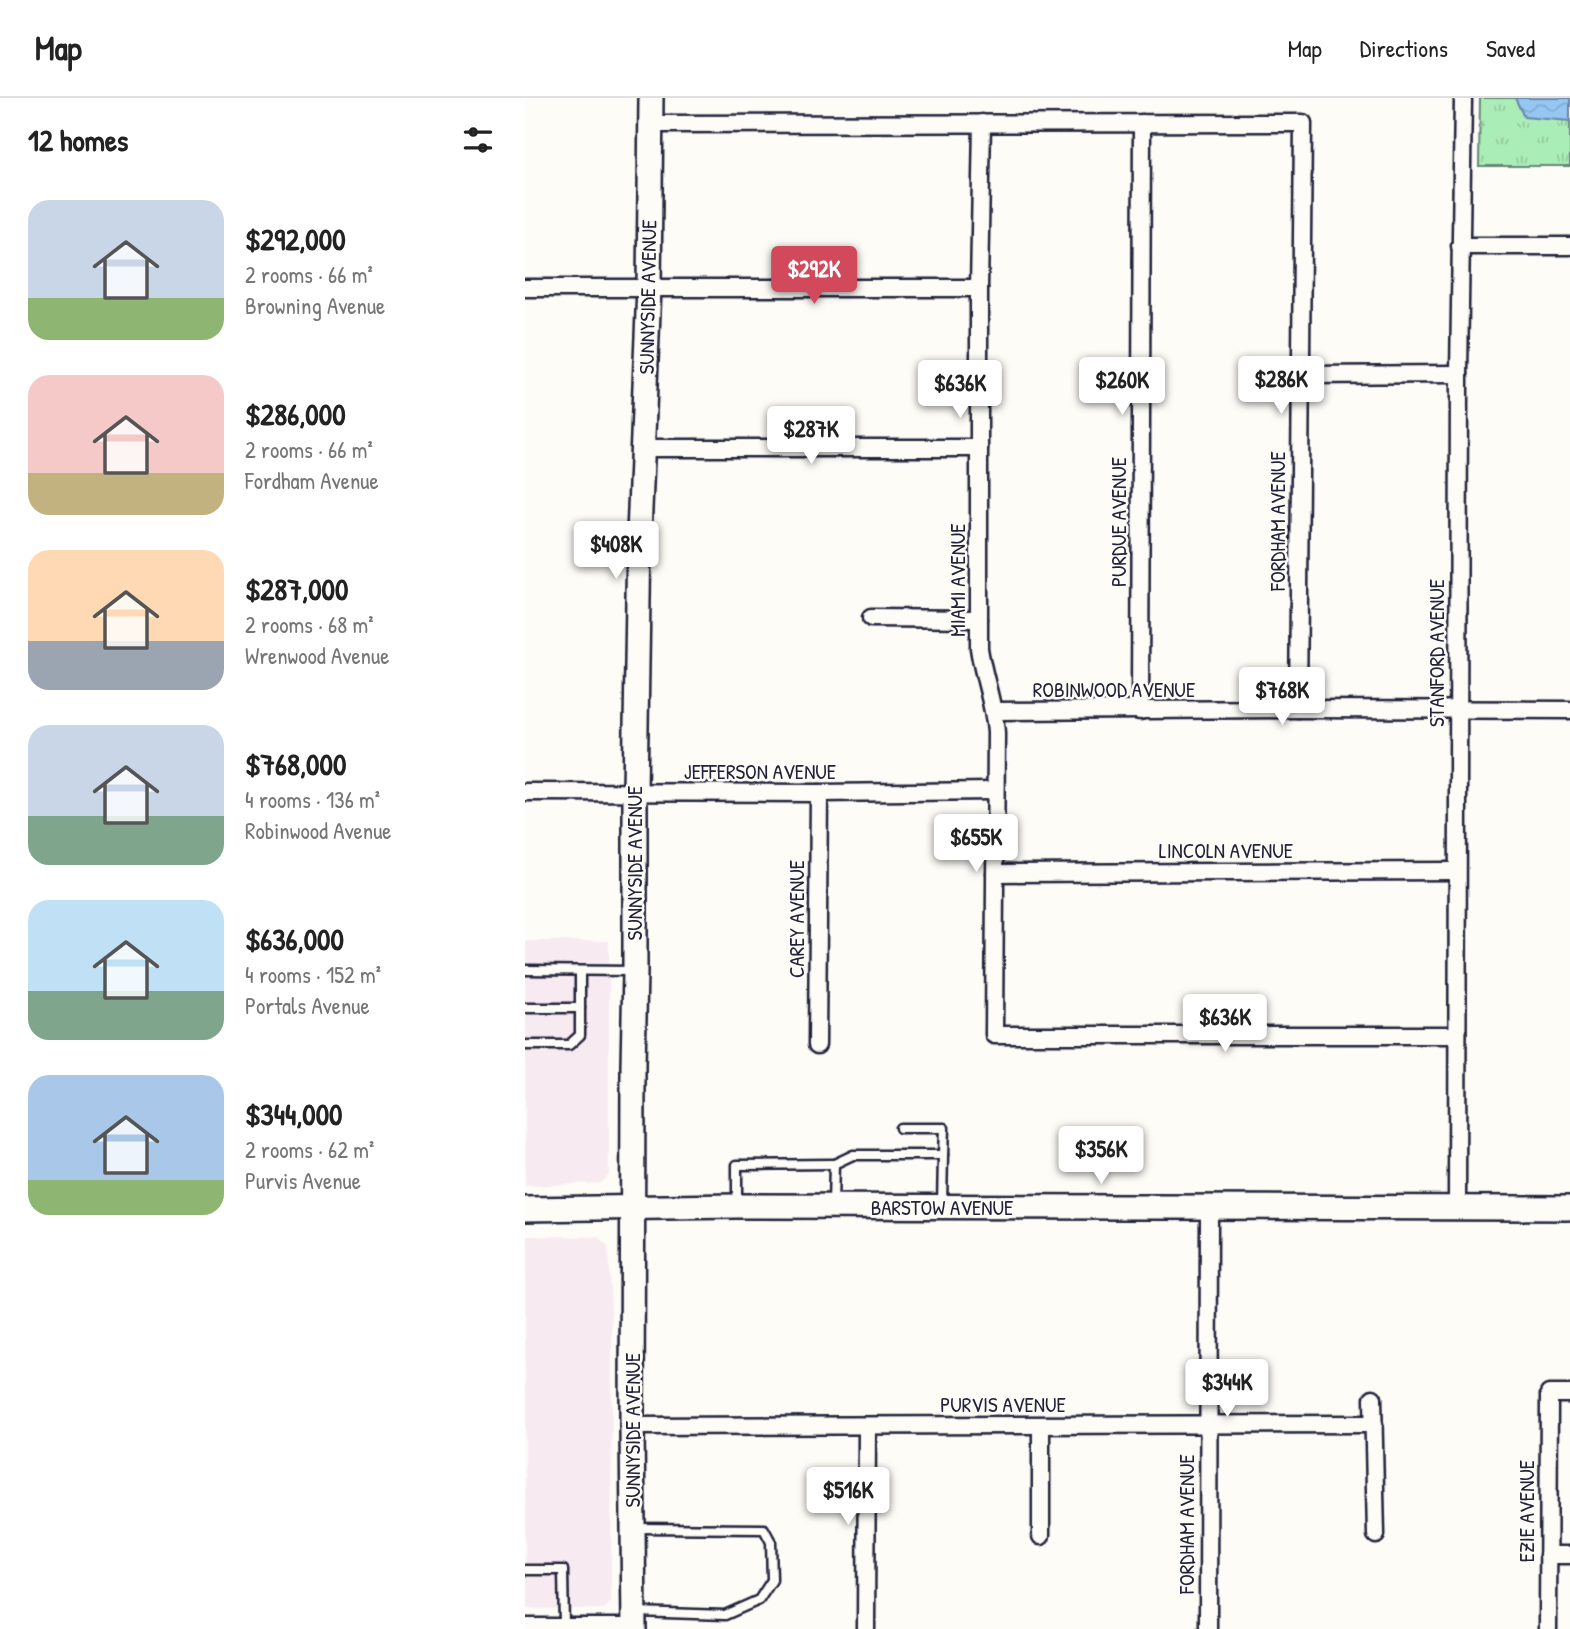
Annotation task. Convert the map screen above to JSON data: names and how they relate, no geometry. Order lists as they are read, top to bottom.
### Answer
{
  "streets": {
    "main road": ["SUNNYSIDE AVENUE", "BARSTOW AVENUE"],
    "street": [
      "FORDHAM AVENUE",
      "PURDUE AVENUE",
      "MIAMI AVENUE",
      "STANFORD AVENUE",
      "ROBINWOOD AVENUE",
      "JEFFERSON AVENUE",
      "LINCOLN AVENUE",
      "CAREY AVENUE",
      "PURVIS AVENUE",
      "EZIE AVENUE"
    ]
  },
  "crossings": [
    ["SUNNYSIDE AVENUE", "JEFFERSON AVENUE"],
    ["SUNNYSIDE AVENUE", "BARSTOW AVENUE"],
    ["SUNNYSIDE AVENUE", "PURVIS AVENUE"],
    ["FORDHAM AVENUE", "PURDUE AVENUE"],
    ["FORDHAM AVENUE", "ROBINWOOD AVENUE"],
    ["FORDHAM AVENUE", "BARSTOW AVENUE"],
    ["FORDHAM AVENUE", "PURVIS AVENUE"],
    ["PURDUE AVENUE", "ROBINWOOD AVENUE"],
    ["MIAMI AVENUE", "STANFORD AVENUE"],
    ["MIAMI AVENUE", "ROBINWOOD AVENUE"],
    ["MIAMI AVENUE", "JEFFERSON AVENUE"],
    ["MIAMI AVENUE", "LINCOLN AVENUE"],
    ["STANFORD AVENUE", "ROBINWOOD AVENUE"],
    ["STANFORD AVENUE", "LINCOLN AVENUE"],
    ["STANFORD AVENUE", "BARSTOW AVENUE"],
    ["JEFFERSON AVENUE", "CAREY AVENUE"]
  ],
  "page": {
    "header": "Map",
    "nav": ["Map", "Directions", "Saved"],
    "heading": "12 homes",
    "list": [
      {
        "name": "$292,000",
        "note": "2 rooms · 66 m² · Browning Avenue"
      },
      {
        "name": "$286,000",
        "note": "2 rooms · 66 m² · Fordham Avenue"
      },
      {
        "name": "$287,000",
        "note": "2 rooms · 68 m² · Wrenwood Avenue"
      },
      {
        "name": "$768,000",
        "note": "4 rooms · 136 m² · Robinwood Avenue"
      },
      {
        "name": "$636,000",
        "note": "4 rooms · 152 m² · Portals Avenue"
      },
      {
        "name": "$344,000",
        "note": "2 rooms · 62 m² · Purvis Avenue"
      }
    ],
    "price": [
      "$292K",
      "$286K",
      "$260K",
      "$636K",
      "$287K",
      "$408K",
      "$768K",
      "$655K",
      "$636K",
      "$356K",
      "$344K",
      "$516K"
    ]
  }
}
